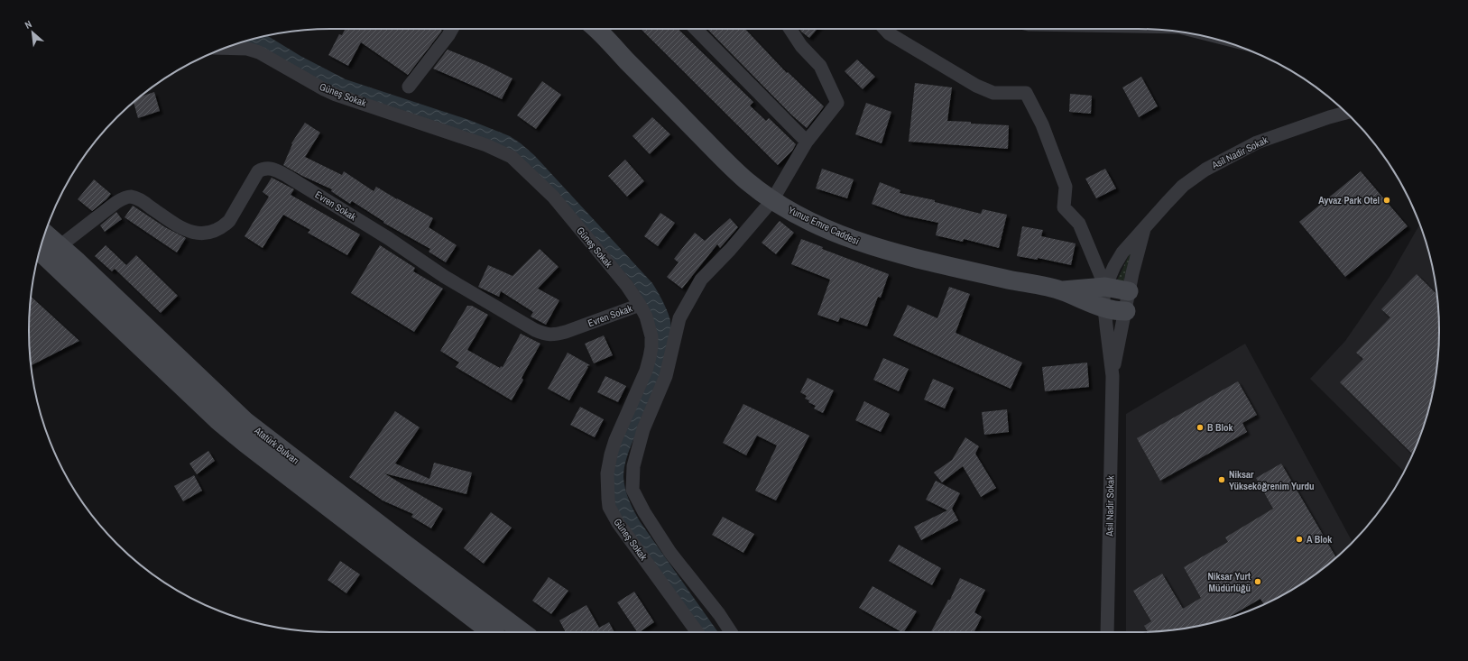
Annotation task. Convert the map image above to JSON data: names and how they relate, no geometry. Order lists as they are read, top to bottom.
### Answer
{
  "streets": {
    "main road": ["Yunus Emre Caddesi", "Atatürk Bulvarı"],
    "street": ["Güneş Sokak", "Asil Nadir Sokak", "Evren Sokak"]
  },
  "crossings": [
    ["Güneş Sokak", "Evren Sokak"],
    ["Asil Nadir Sokak", "Yunus Emre Caddesi"],
    ["Evren Sokak", "Atatürk Bulvarı"]
  ],
  "places": [
    "Ayvaz Park Otel",
    "B Blok",
    "Niksar Yükseköğrenim Yurdu",
    "A Blok",
    "Niksar Yurt Müdürlüğü"
  ],
  "north": "top left"
}
